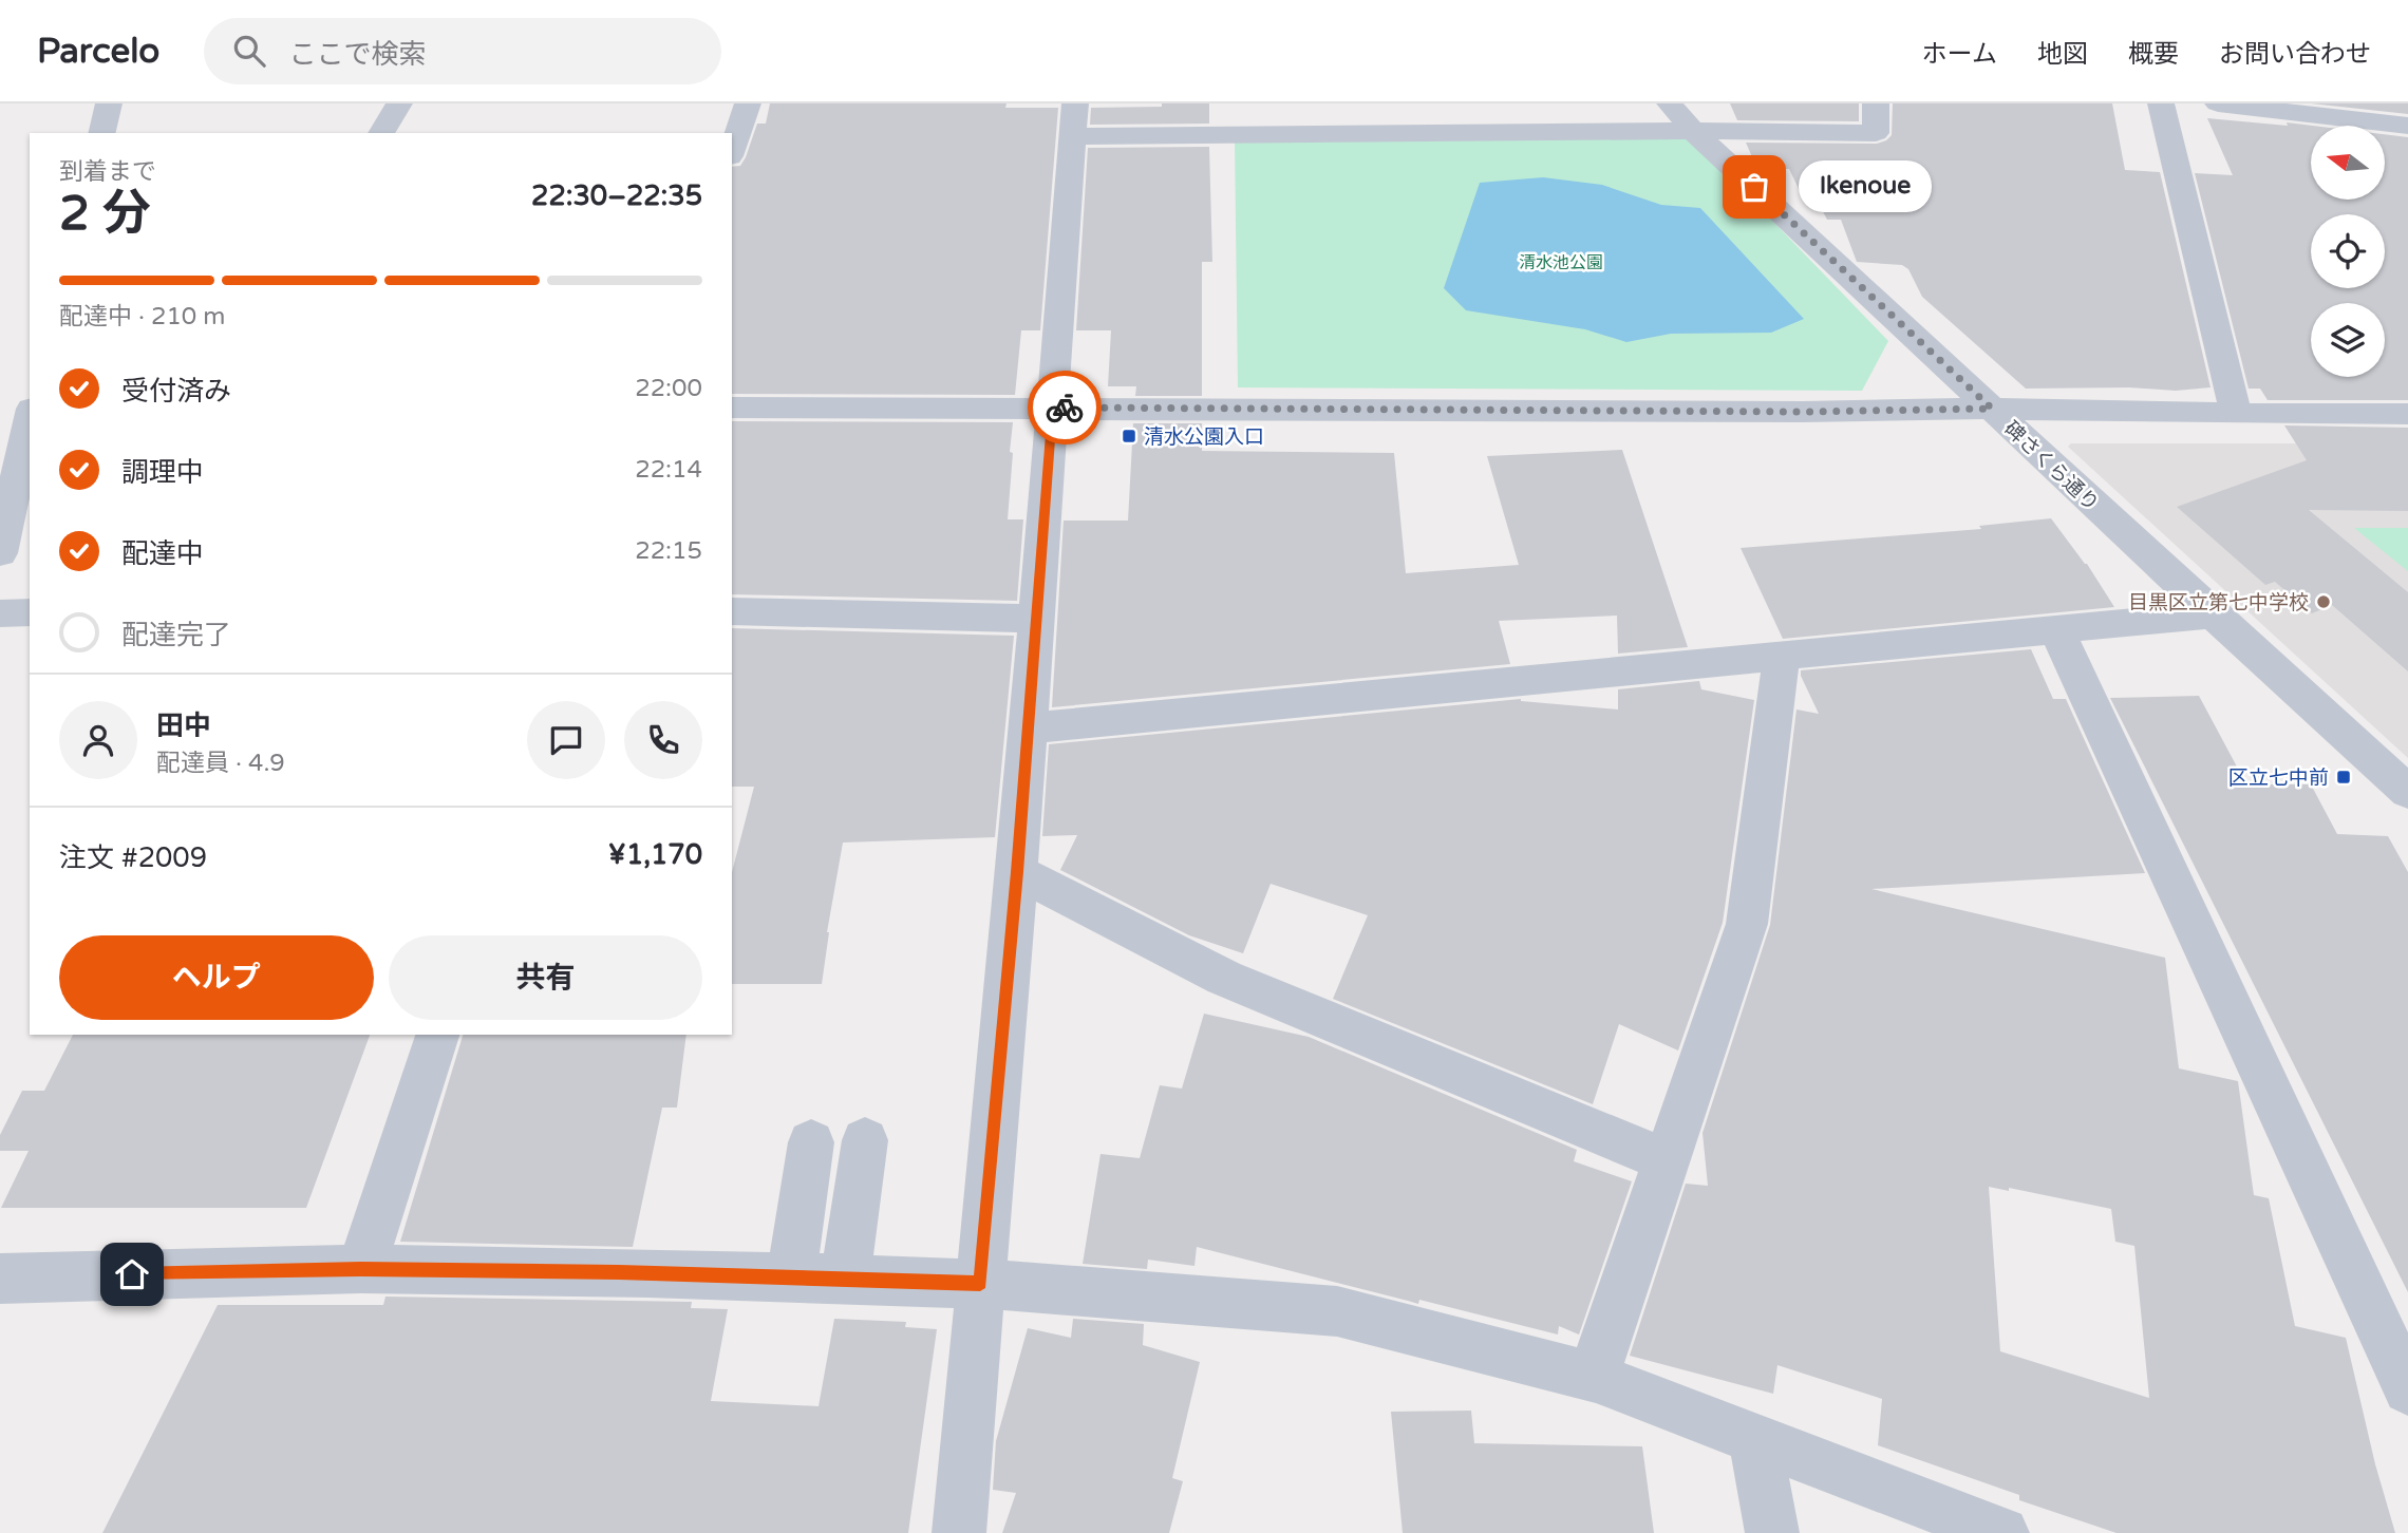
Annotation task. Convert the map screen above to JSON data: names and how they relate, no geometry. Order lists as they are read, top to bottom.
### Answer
{
  "streets": {
    "street": ["碑さくら通り"]
  },
  "parks": ["清水池公園"],
  "places": {
    "other": ["Ikenoue", "目黒区立第七中学校"],
    "transit": ["清水公園入口", "区立七中前"]
  },
  "north": "left",
  "page": {
    "header": "Parcelo",
    "search": "ここで検索",
    "nav": [
      "ホーム",
      "地図",
      "概要",
      "お問い合わせ"
    ],
    "heading": ["2 分", "到着まで", "22:30–22:35"],
    "panel": [
      "田中",
      "配達員 · 4.9",
      "注文 #2009",
      "¥1,170"
    ],
    "bubble": "Ikenoue",
    "bar": "配達中 · 210 m",
    "list": [
      ["受付済み", "22:00"],
      ["調理中", "22:14"],
      ["配達中", "22:15"],
      "配達完了"
    ],
    "buttons": ["ヘルプ", "共有"]
  }
}
